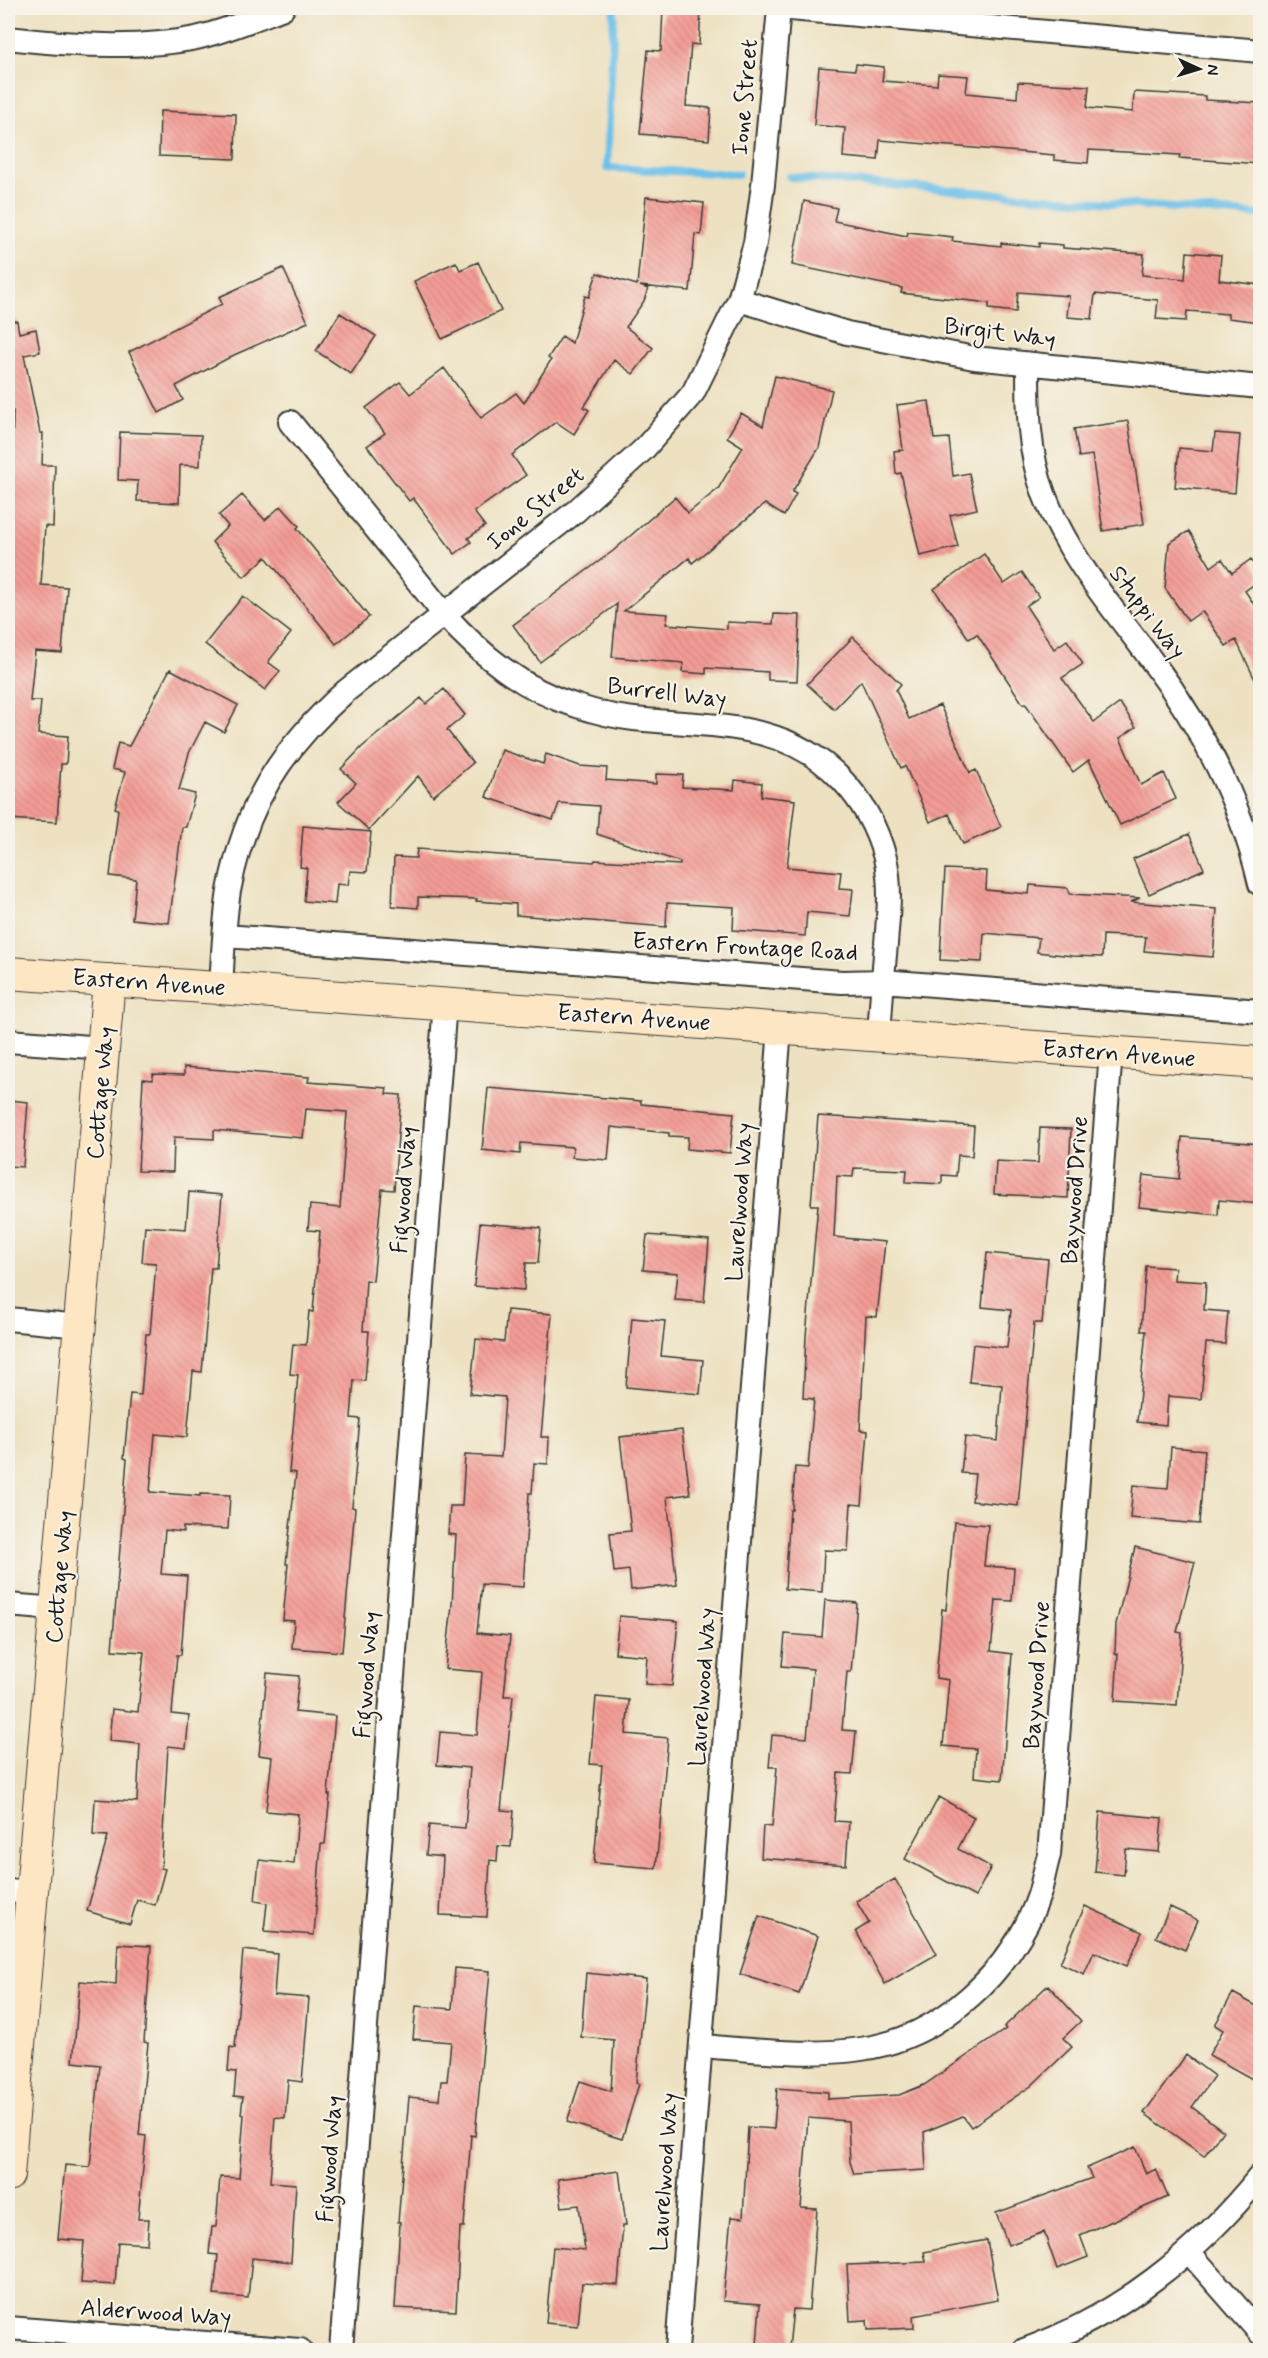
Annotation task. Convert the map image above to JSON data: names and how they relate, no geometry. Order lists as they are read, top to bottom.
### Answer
{
  "streets": {
    "main road": ["Eastern Avenue", "Cottage Way"],
    "street": [
      "Ione Street",
      "Birgit Way",
      "Stuppi Way",
      "Burrell Way",
      "Eastern Frontage Road",
      "Figwood Way",
      "Baywood Drive",
      "Laurelwood Way",
      "Alderwood Way"
    ]
  },
  "crossings": [
    ["Ione Street", "Birgit Way"],
    ["Ione Street", "Burrell Way"],
    ["Ione Street", "Eastern Frontage Road"],
    ["Ione Street", "Eastern Avenue"],
    ["Birgit Way", "Stuppi Way"],
    ["Burrell Way", "Eastern Frontage Road"],
    ["Burrell Way", "Eastern Avenue"],
    ["Eastern Avenue", "Cottage Way"],
    ["Eastern Avenue", "Figwood Way"],
    ["Eastern Avenue", "Baywood Drive"],
    ["Eastern Avenue", "Laurelwood Way"],
    ["Baywood Drive", "Laurelwood Way"]
  ],
  "north": "right"
}
